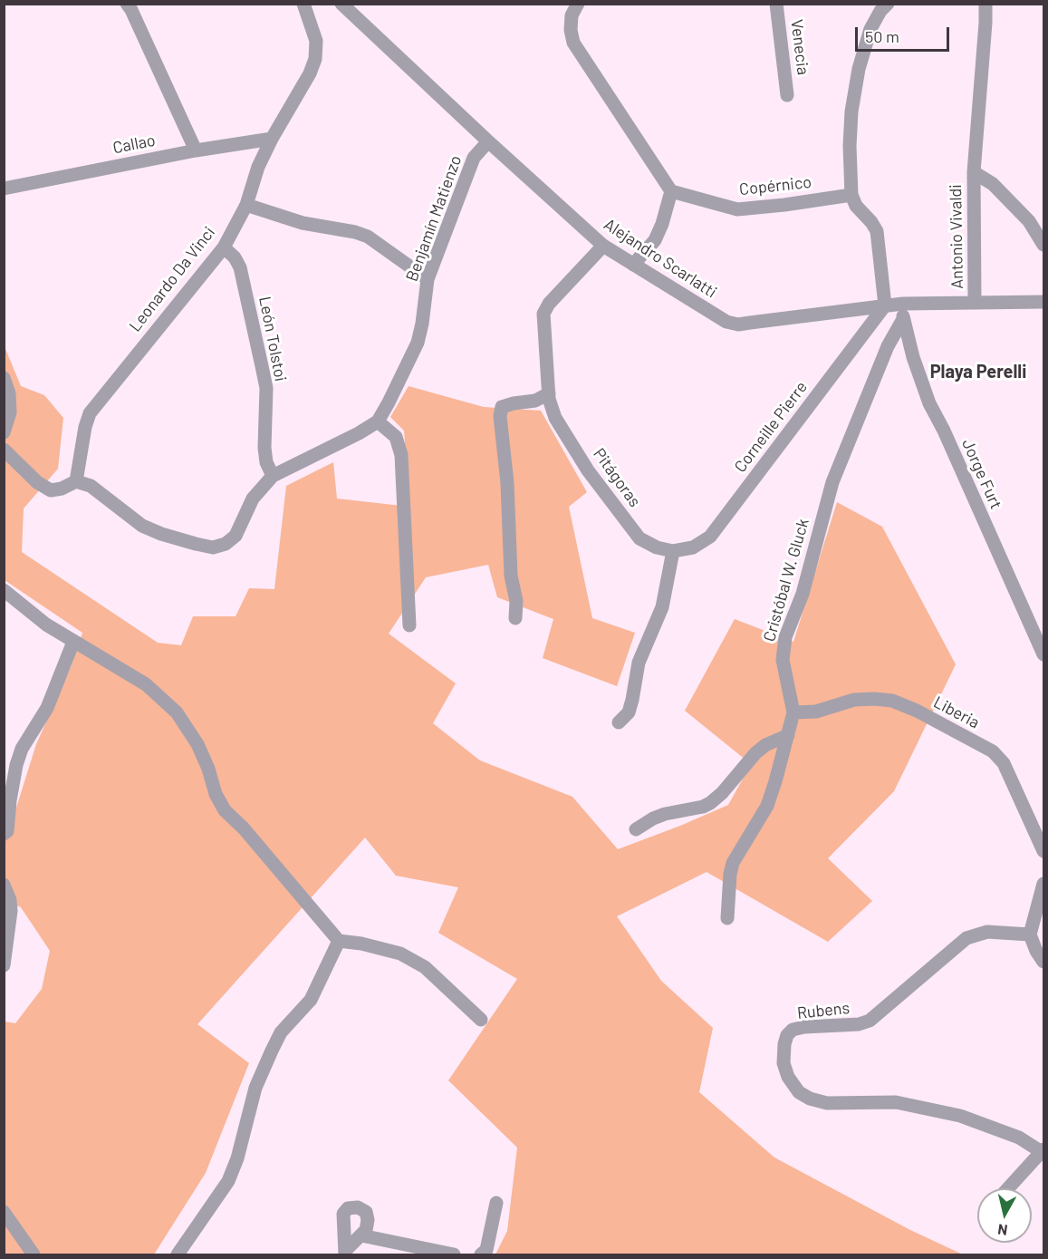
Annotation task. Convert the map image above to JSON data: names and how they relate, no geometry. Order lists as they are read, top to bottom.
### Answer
{
  "streets": {
    "street": [
      "Venecia",
      "Callao",
      "Copérnico",
      "Benjamín Matienzo",
      "Antonio Vivaldi",
      "Alejandro Scarlatti",
      "Leonardo Da Vinci",
      "León Tolstoi",
      "Corneille Pierre",
      "Jorge Furt",
      "Pitágoras",
      "Cristóbal W. Gluck",
      "Liberia",
      "Rubens"
    ]
  },
  "crossings": [
    ["Callao", "Leonardo Da Vinci"],
    ["Benjamín Matienzo", "Alejandro Scarlatti"],
    ["Antonio Vivaldi", "Alejandro Scarlatti"],
    ["Alejandro Scarlatti", "Corneille Pierre"],
    ["Alejandro Scarlatti", "Jorge Furt"],
    ["Alejandro Scarlatti", "Pitágoras"],
    ["Leonardo Da Vinci", "León Tolstoi"],
    ["Corneille Pierre", "Pitágoras"],
    ["Jorge Furt", "Cristóbal W. Gluck"],
    ["Cristóbal W. Gluck", "Liberia"]
  ],
  "districts": ["Playa Perelli"],
  "scale_bar": "50 m",
  "north": "bottom"
}
